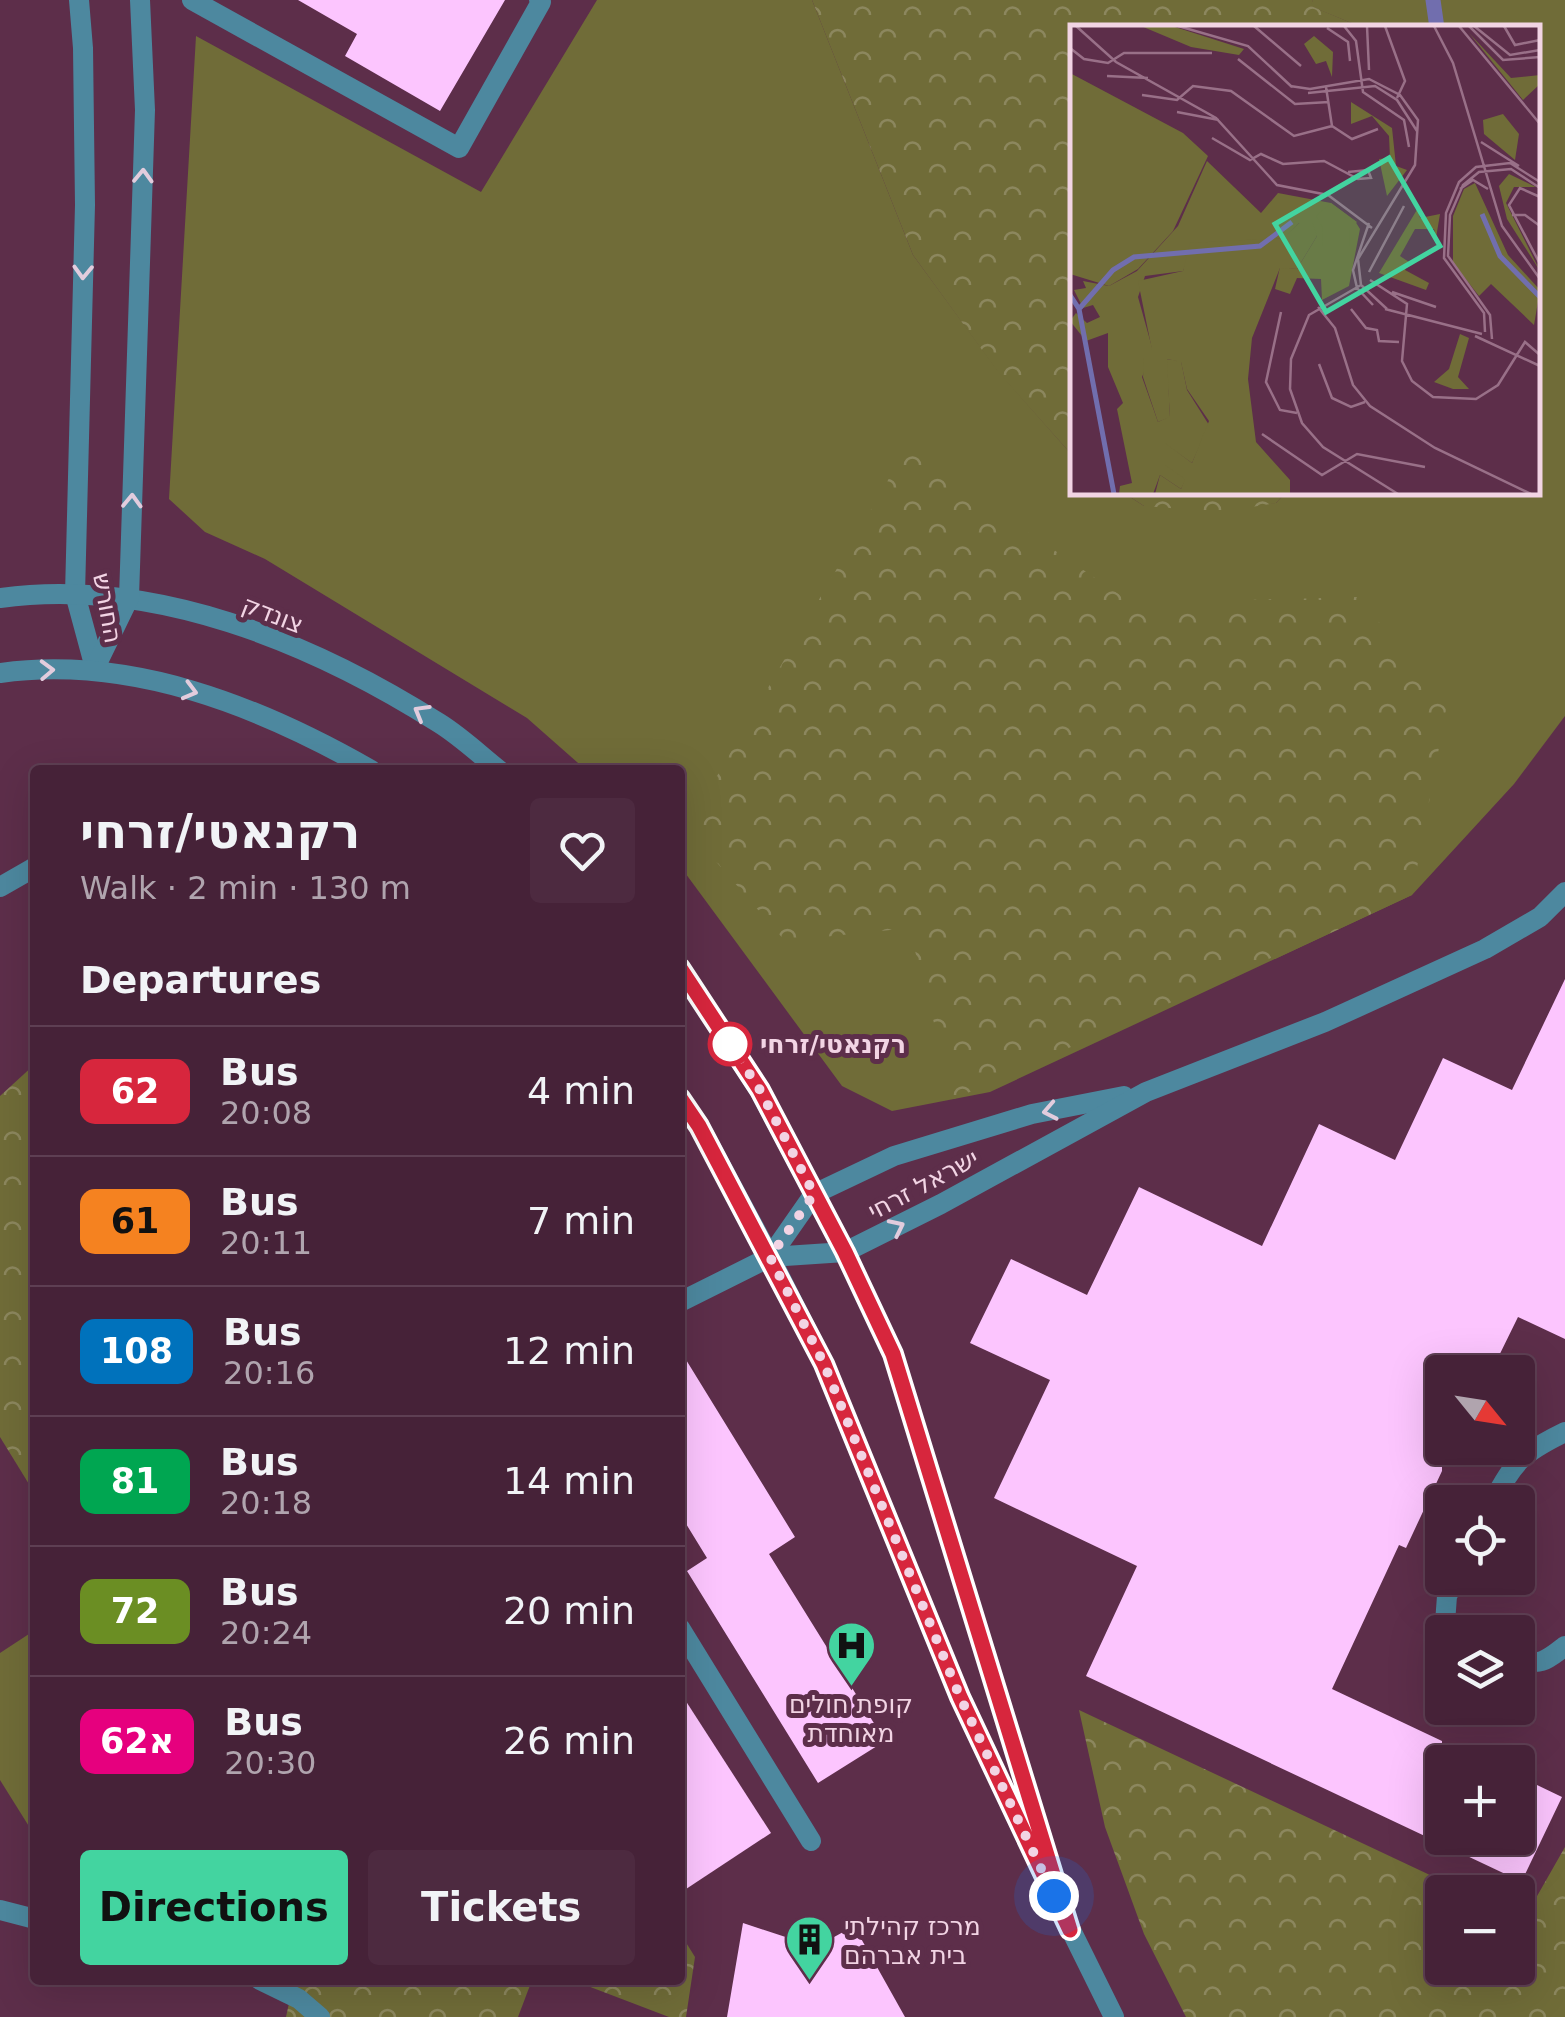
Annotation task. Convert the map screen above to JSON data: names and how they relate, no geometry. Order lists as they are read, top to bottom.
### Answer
{
  "streets": {
    "street": ["החורש", "צונדק", "ישראל זרחי"]
  },
  "crossings": [
    ["החורש", "צונדק"]
  ],
  "places": {
    "other": ["רקנאטי/זרחי"],
    "hospital": ["קופת חולים מאוחדת"],
    "building": ["מרכז קהילתי בית אברהם"]
  },
  "lines": ["bus line 62"],
  "north": "bottom right",
  "page": {
    "heading": [
      ["רקנאטי/זרחי", "Walk · 2 min · 130 m"],
      "Departures"
    ],
    "list": [
      {
        "mark": "62",
        "name": "Bus",
        "note": "20:08",
        "value": "4 min"
      },
      {
        "mark": "61",
        "name": "Bus",
        "note": "20:11",
        "value": "7 min"
      },
      {
        "mark": "108",
        "name": "Bus",
        "note": "20:16",
        "value": "12 min"
      },
      {
        "mark": "81",
        "name": "Bus",
        "note": "20:18",
        "value": "14 min"
      },
      {
        "mark": "72",
        "name": "Bus",
        "note": "20:24",
        "value": "20 min"
      },
      {
        "mark": "62א",
        "name": "Bus",
        "note": "20:30",
        "value": "26 min"
      }
    ],
    "map_buttons": ["+", "−"],
    "buttons": ["Directions", "Tickets"]
  }
}
